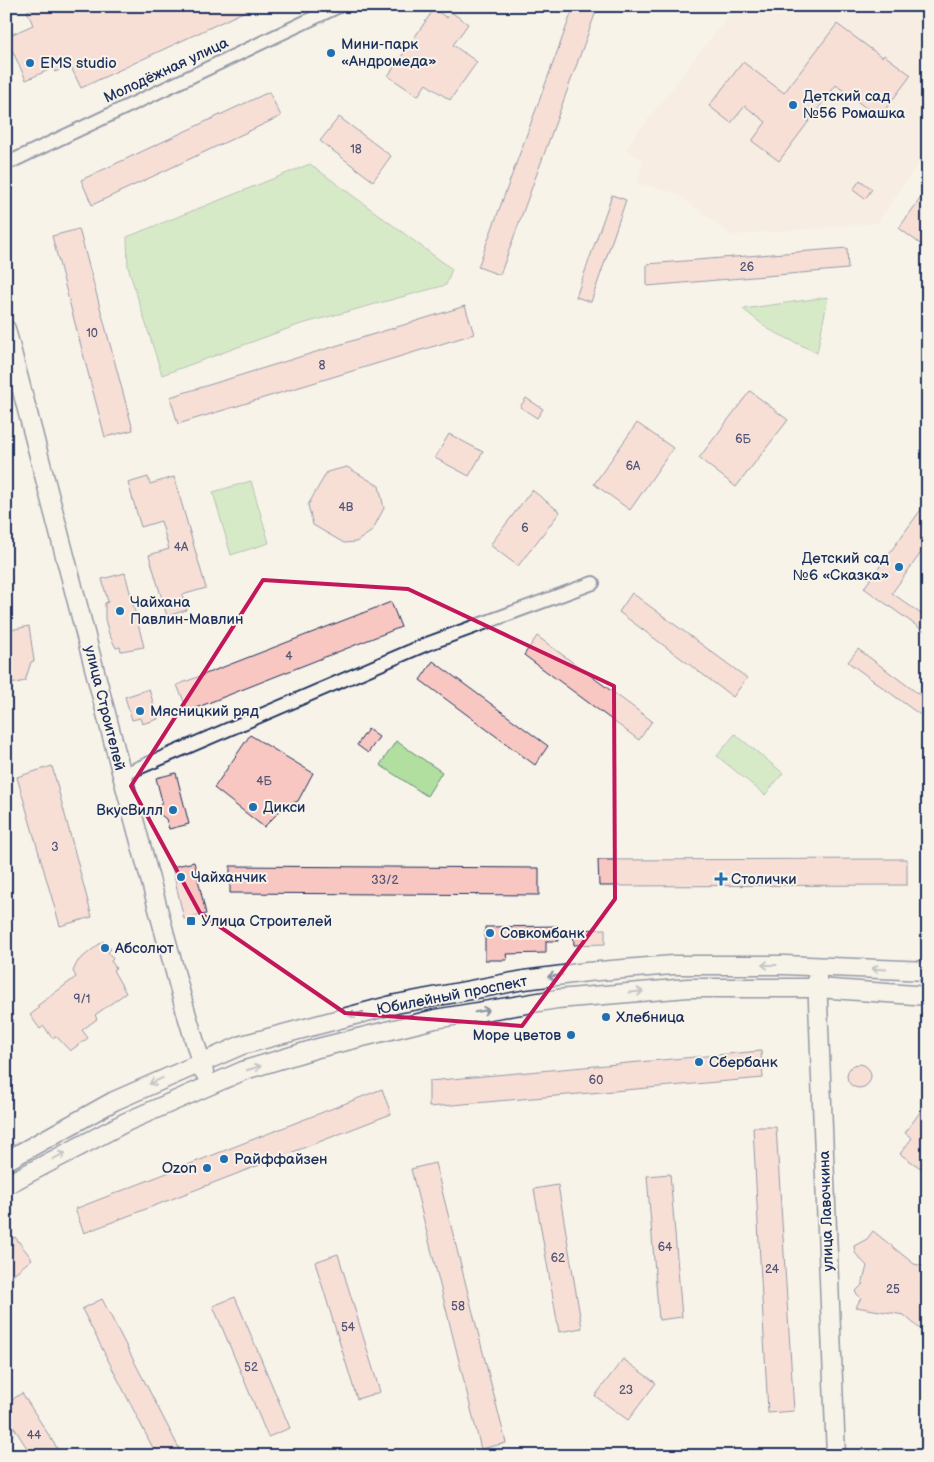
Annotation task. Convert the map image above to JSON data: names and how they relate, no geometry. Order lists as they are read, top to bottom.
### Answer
{
  "streets": {
    "main road": ["улица Строителей", "Юбилейный проспект", "улица Лавочкина"],
    "street": ["Молодёжная улица"]
  },
  "crossings": [
    ["улица Строителей", "Юбилейный проспект"],
    ["Юбилейный проспект", "улица Лавочкина"]
  ],
  "places": {
    "other": [
      "Мини-парк «Андромеда»",
      "EMS studio",
      "Детский сад №56 Ромашка",
      "Детский сад №6 «Сказка»",
      "Чайхана Павлин-Мавлин",
      "Мясницкий ряд",
      "Дикси",
      "ВкусВилл",
      "Чайханчик",
      "Совкомбанк",
      "Абсолют",
      "Хлебница",
      "Море цветов",
      "Сбербанк",
      "Райффайзен",
      "Ozon"
    ],
    "health": ["Столички"],
    "transit": ["Улица Строителей"]
  },
  "house_numbers": [
    "18",
    "26",
    "10",
    "8",
    "6Б",
    "6А",
    "4В",
    "6",
    "4А",
    "4",
    "4Б",
    "3",
    "33/2",
    "9/1",
    "60",
    "64",
    "62",
    "24",
    "25",
    "58",
    "54",
    "52",
    "23",
    "44"
  ]
}
